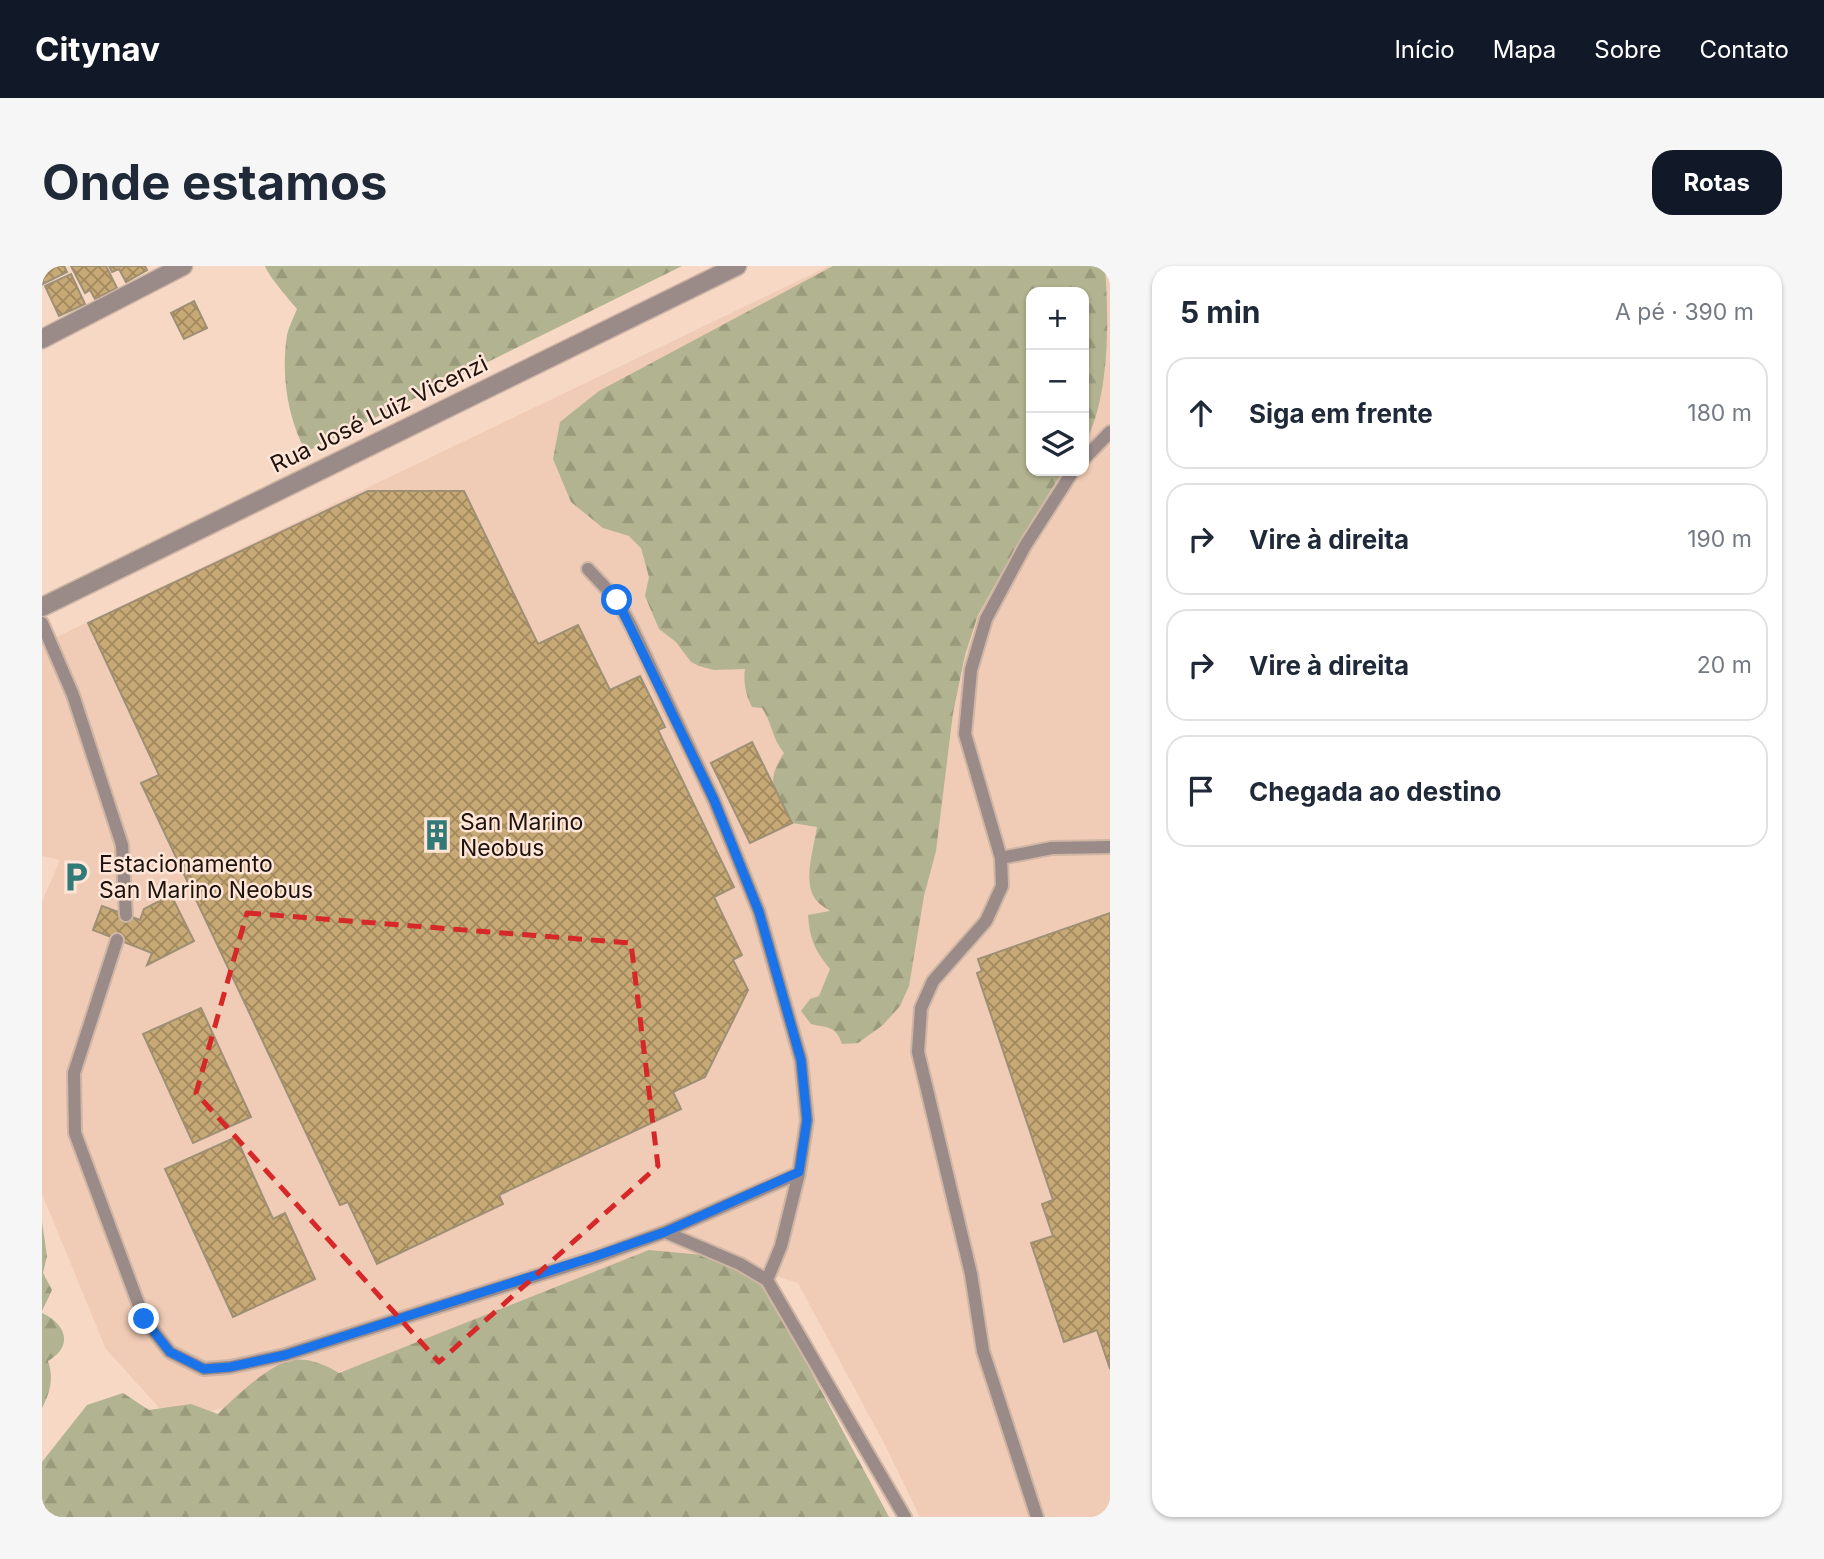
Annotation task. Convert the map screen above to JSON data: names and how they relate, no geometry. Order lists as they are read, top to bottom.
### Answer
{
  "streets": {
    "street": ["Rua José Luiz Vicenzi"]
  },
  "places": {
    "building": ["San Marino Neobus"],
    "parking": ["Estacionamento San Marino Neobus"]
  },
  "page": {
    "header": "Citynav",
    "nav": [
      "Início",
      "Mapa",
      "Sobre",
      "Contato"
    ],
    "buttons": "Rotas",
    "title": "Onde estamos",
    "heading": ["5 min", "A pé · 390 m"],
    "map_buttons": ["+", "−"],
    "list": [
      ["Siga em frente", "180 m"],
      ["Vire à direita", "190 m"],
      ["Vire à direita", "20 m"],
      "Chegada ao destino"
    ]
  }
}
